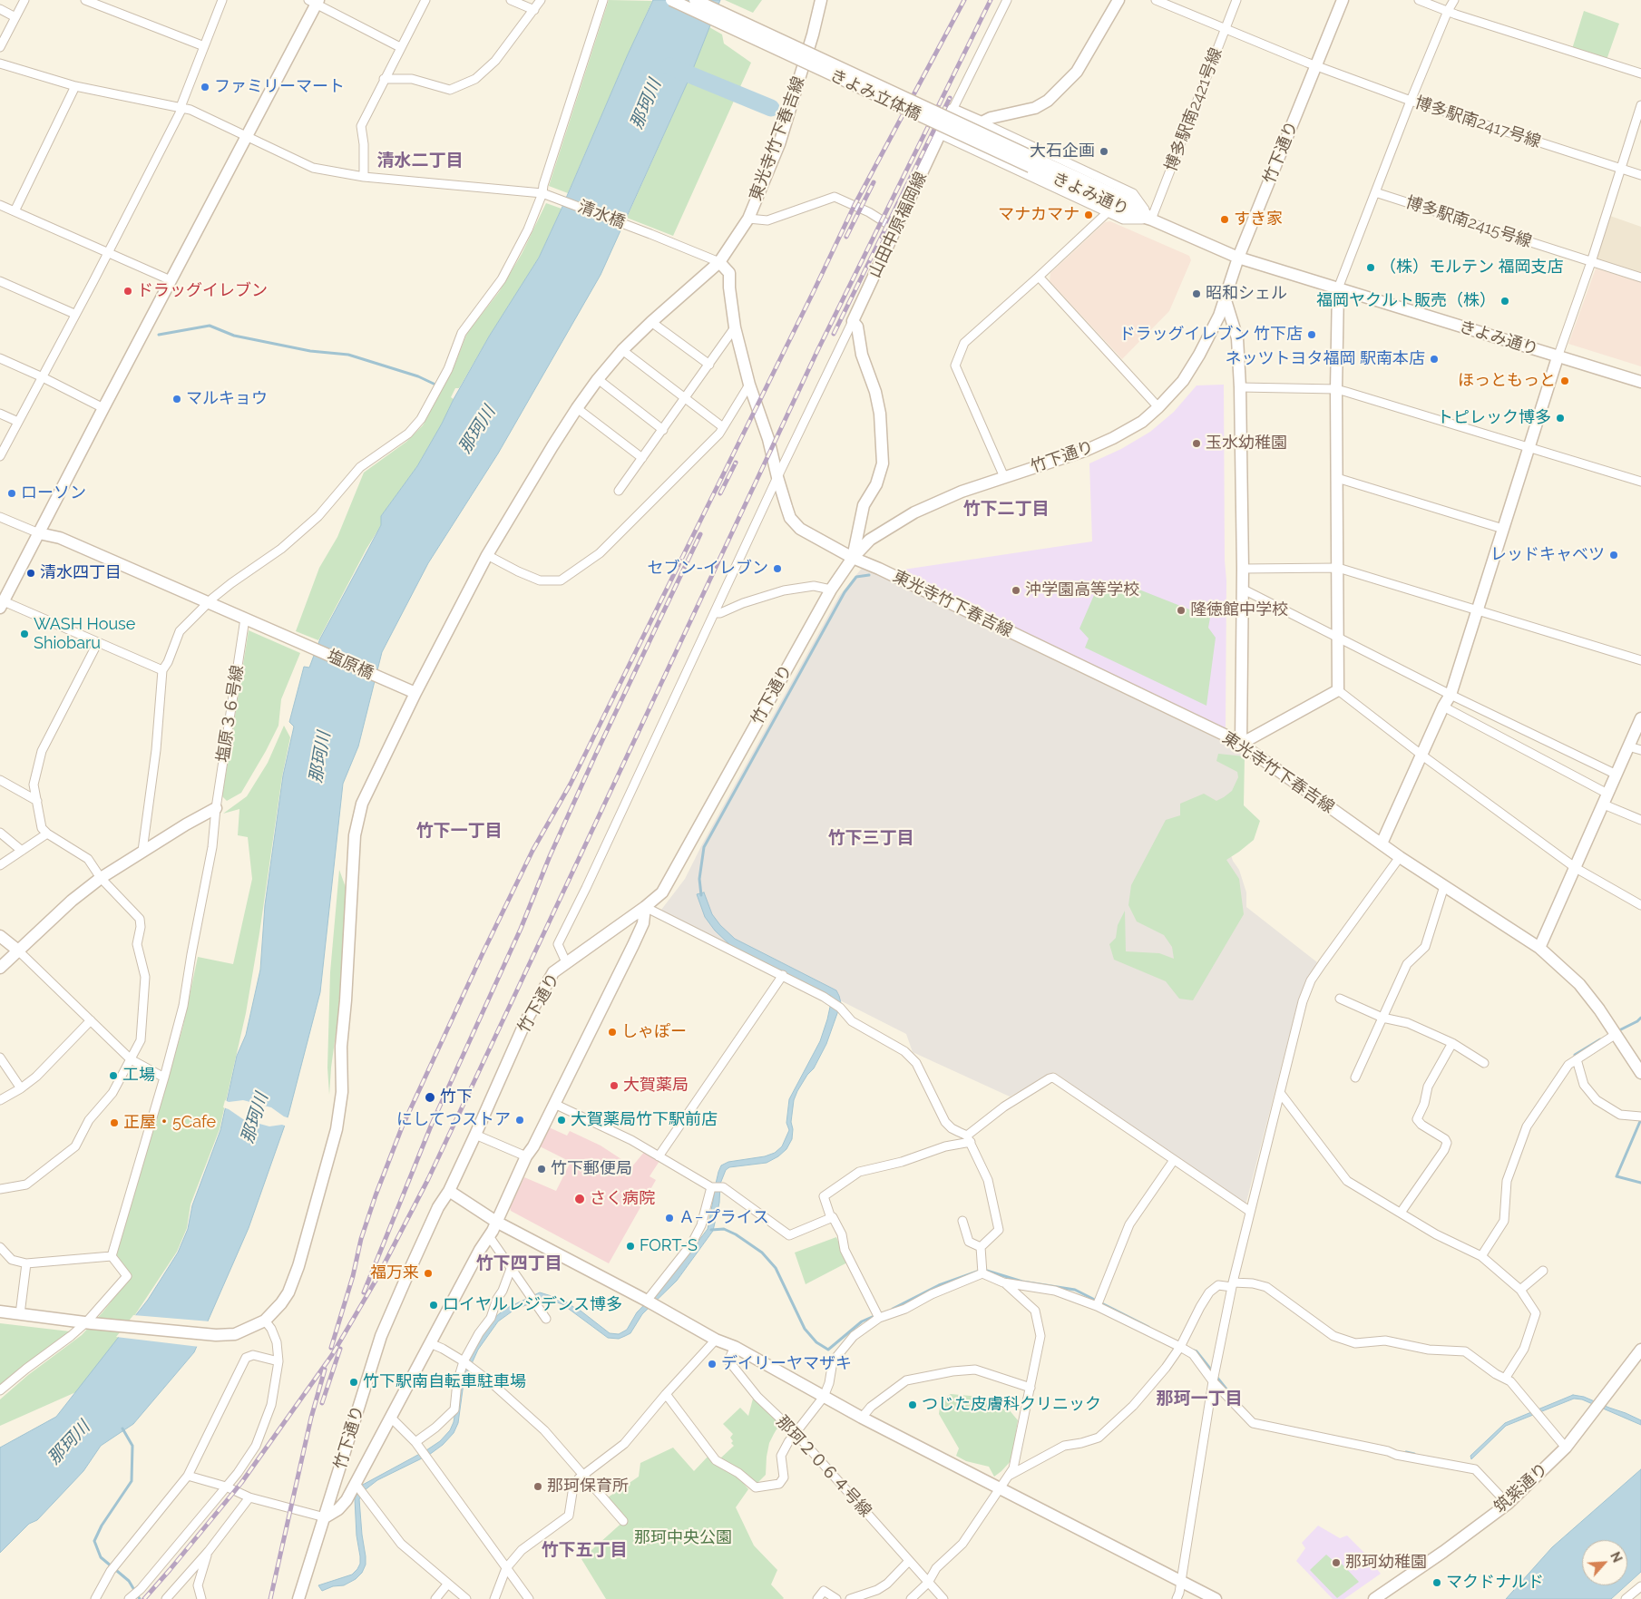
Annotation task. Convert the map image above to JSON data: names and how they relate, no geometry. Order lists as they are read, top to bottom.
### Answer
{
  "streets": {
    "street": [
      "きよみ立体橋",
      "博多駅南2421号線",
      "博多駅南2417号線",
      "東光寺竹下春吉線",
      "竹下通り",
      "きよみ通り",
      "清水橋",
      "博多駅南2415号線",
      "山田中原福岡線",
      "塩原橋",
      "塩原３６号線",
      "那珂２０６４号線",
      "筑紫通り"
    ]
  },
  "crossings": [
    ["きよみ立体橋", "きよみ通り"],
    ["博多駅南2421号線", "博多駅南2417号線"],
    ["博多駅南2421号線", "きよみ通り"],
    ["博多駅南2417号線", "竹下通り"],
    ["東光寺竹下春吉線", "竹下通り"],
    ["東光寺竹下春吉線", "清水橋"],
    ["東光寺竹下春吉線", "塩原橋"],
    ["竹下通り", "きよみ通り"],
    ["塩原橋", "塩原３６号線"]
  ],
  "districts": [
    "清水二丁目",
    "竹下二丁目",
    "竹下一丁目",
    "竹下三丁目",
    "竹下四丁目",
    "那珂一丁目",
    "竹下五丁目"
  ],
  "water": ["那珂川"],
  "parks": ["那珂中央公園"],
  "places": [
    "ファミリーマート",
    "大石企画",
    "マナカマナ",
    "すき家",
    "（株）モルテン 福岡支店",
    "ドラッグイレブン",
    "昭和シェル",
    "福岡ヤクルト販売（株）",
    "ドラッグイレブン 竹下店",
    "ネッツトヨタ福岡 駅南本店",
    "ほっともっと",
    "マルキョウ",
    "トピレック博多",
    "玉水幼稚園",
    "ローソン",
    "レッドキャベツ",
    "セブン-イレブン",
    "清水四丁目",
    "沖学園高等学校",
    "隆徳館中学校",
    "WASH House Shiobaru",
    "しゃぽー",
    "工場",
    "大賀薬局",
    "竹下",
    "にしてつストア",
    "大賀薬局竹下駅前店",
    "正屋・5Cafe",
    "竹下郵便局",
    "さく病院",
    "Ａ−プライス",
    "FORT-S",
    "福万来",
    "ロイヤルレジデンス博多",
    "デイリーヤマザキ",
    "竹下駅南自転車駐車場",
    "つじた皮膚科クリニック",
    "那珂保育所",
    "那珂幼稚園",
    "マクドナルド"
  ],
  "north": "top right"
}
